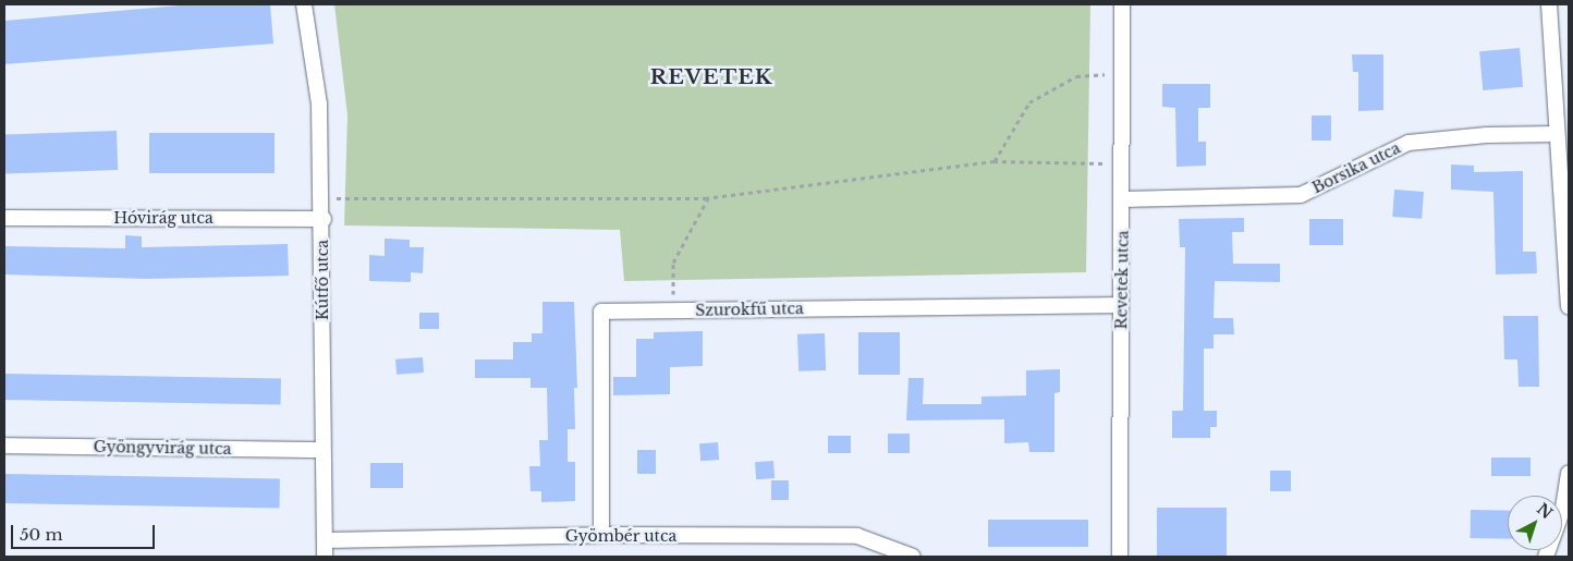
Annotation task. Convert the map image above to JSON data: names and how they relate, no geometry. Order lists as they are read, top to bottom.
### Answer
{
  "streets": {
    "street": [
      "Borsika utca",
      "Hóvirág utca",
      "Kútfő utca",
      "Revetek utca",
      "Szurokfű utca",
      "Gyöngyvirág utca",
      "Gyömbér utca"
    ]
  },
  "crossings": [
    ["Borsika utca", "Revetek utca"],
    ["Hóvirág utca", "Kútfő utca"],
    ["Kútfő utca", "Gyöngyvirág utca"],
    ["Kútfő utca", "Gyömbér utca"],
    ["Revetek utca", "Szurokfű utca"],
    ["Szurokfű utca", "Gyömbér utca"]
  ],
  "districts": ["REVETEK"],
  "scale_bar": "50 m",
  "north": "top right"
}
